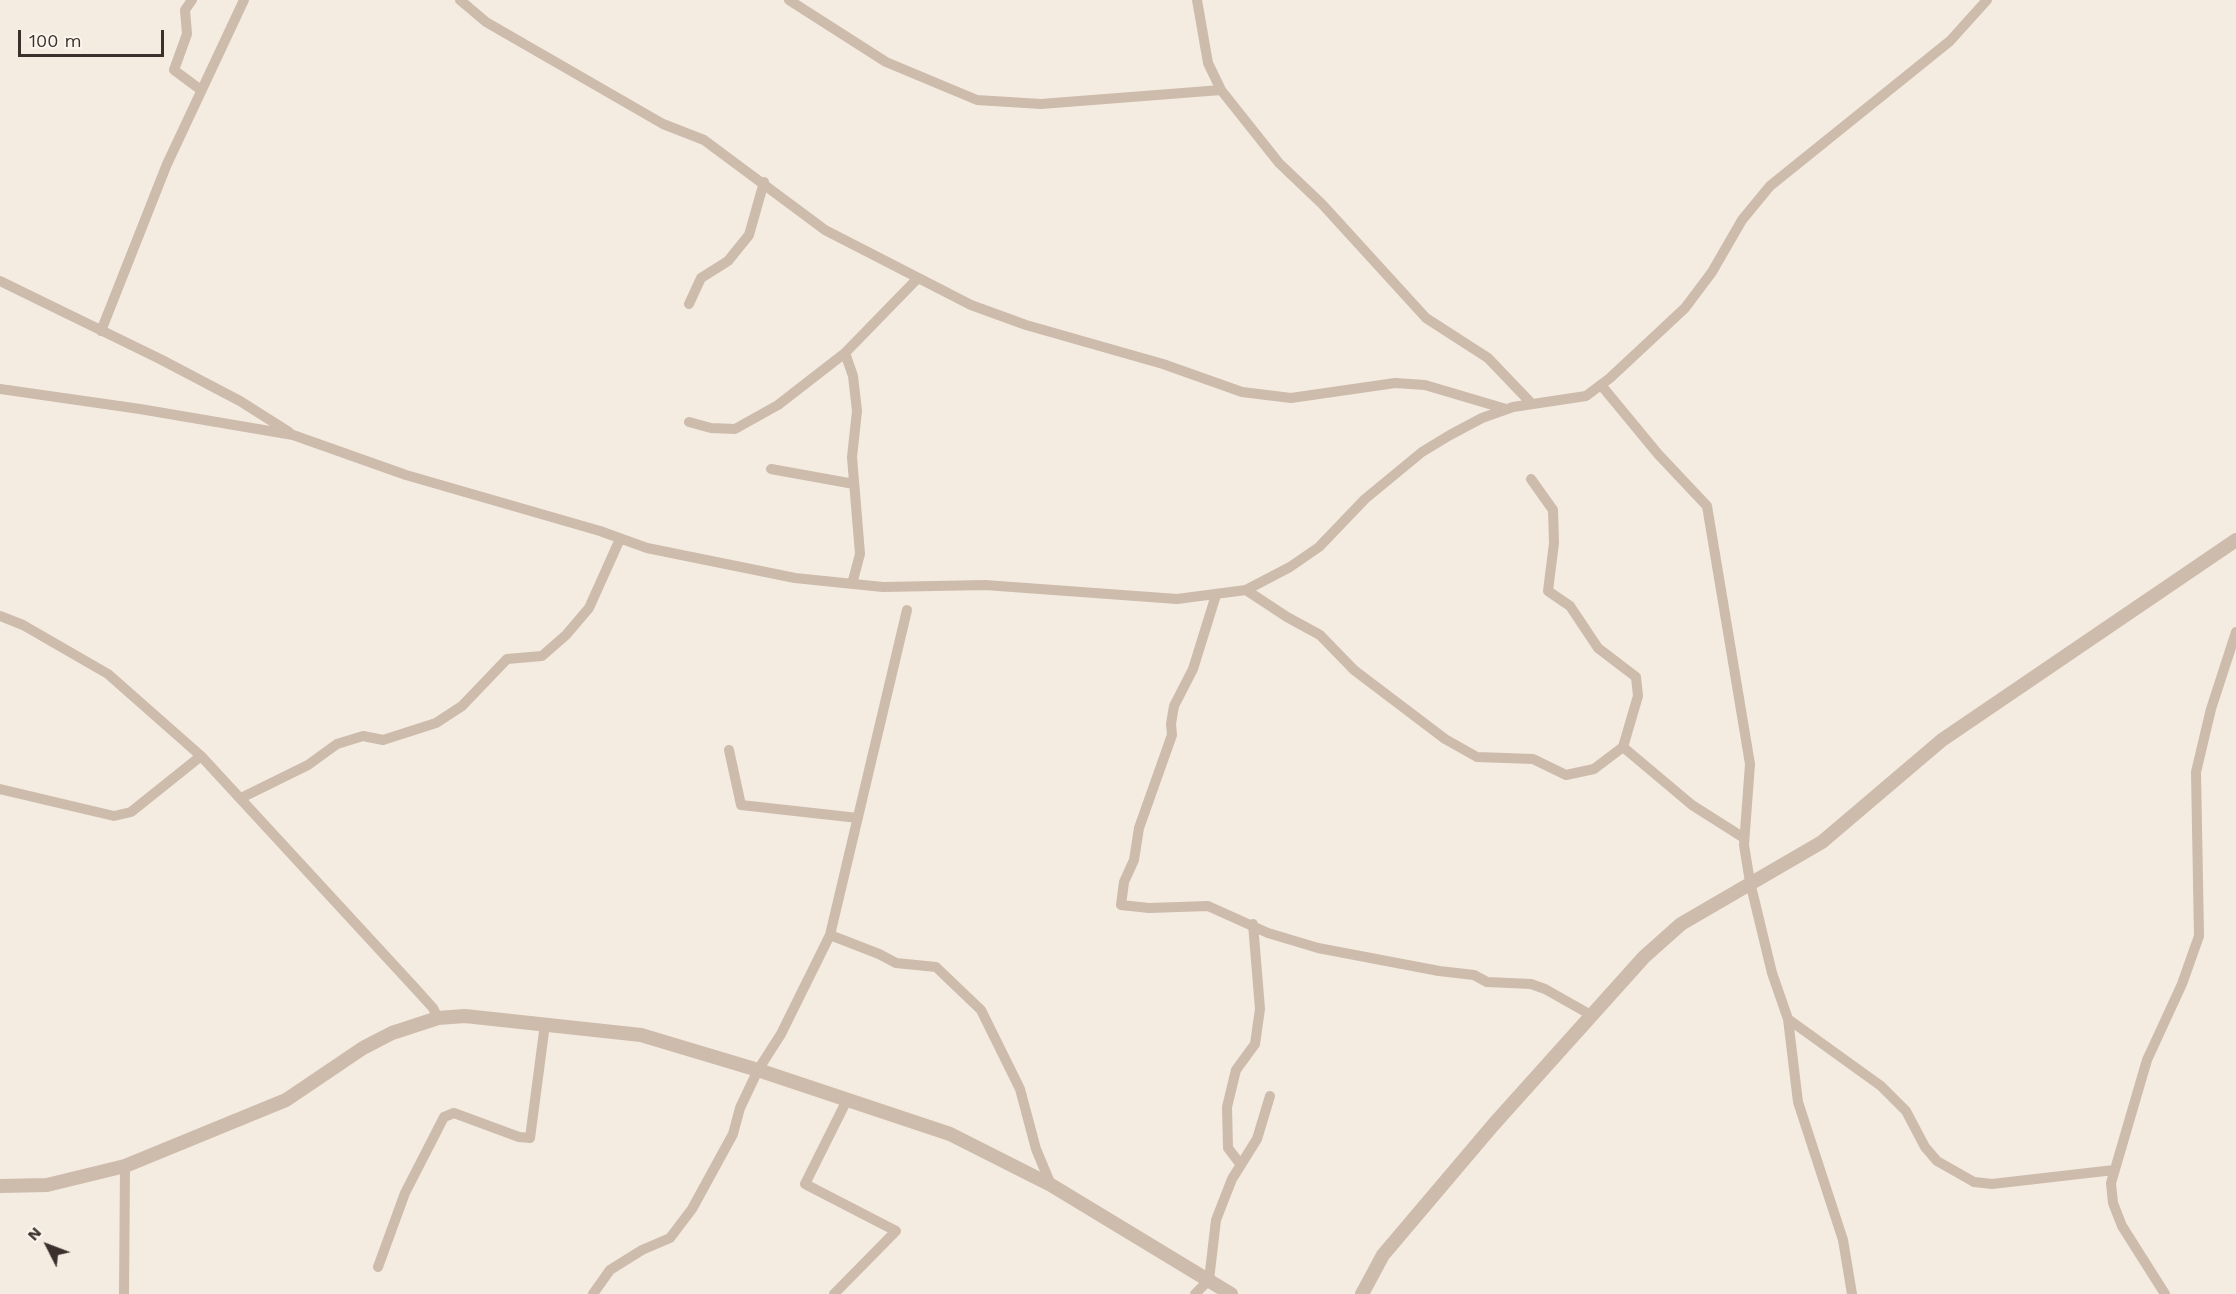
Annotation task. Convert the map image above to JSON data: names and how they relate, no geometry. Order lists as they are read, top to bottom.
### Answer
{
  "scale_bar": "100 m",
  "north": "top left"
}
